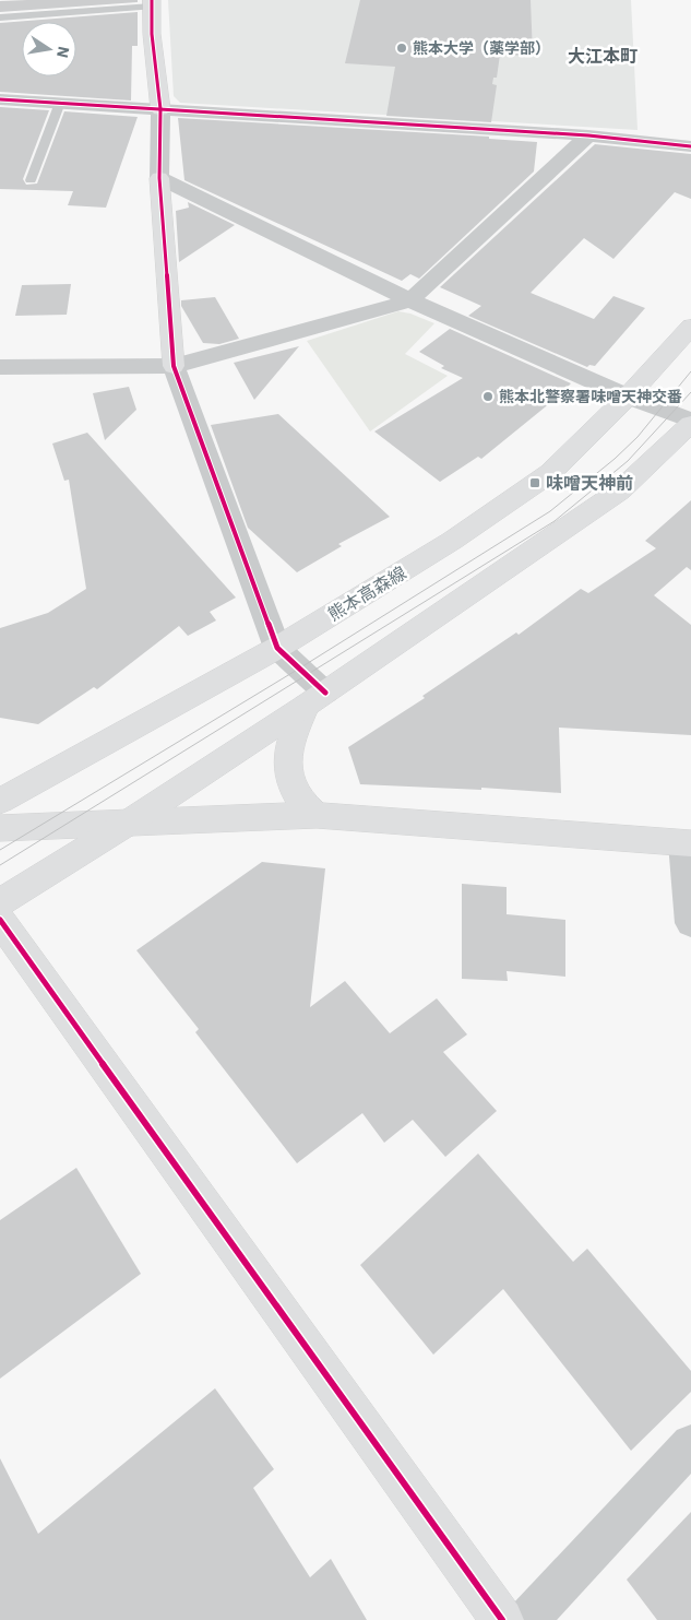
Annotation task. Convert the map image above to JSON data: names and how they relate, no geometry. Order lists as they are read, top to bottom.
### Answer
{
  "streets": {
    "street": ["熊本高森線"]
  },
  "districts": ["大江本町"],
  "places": {
    "other": ["熊本大学（薬学部）", "熊本北警察署味噌天神交番"],
    "transit": ["味噌天神前"]
  },
  "north": "right"
}
